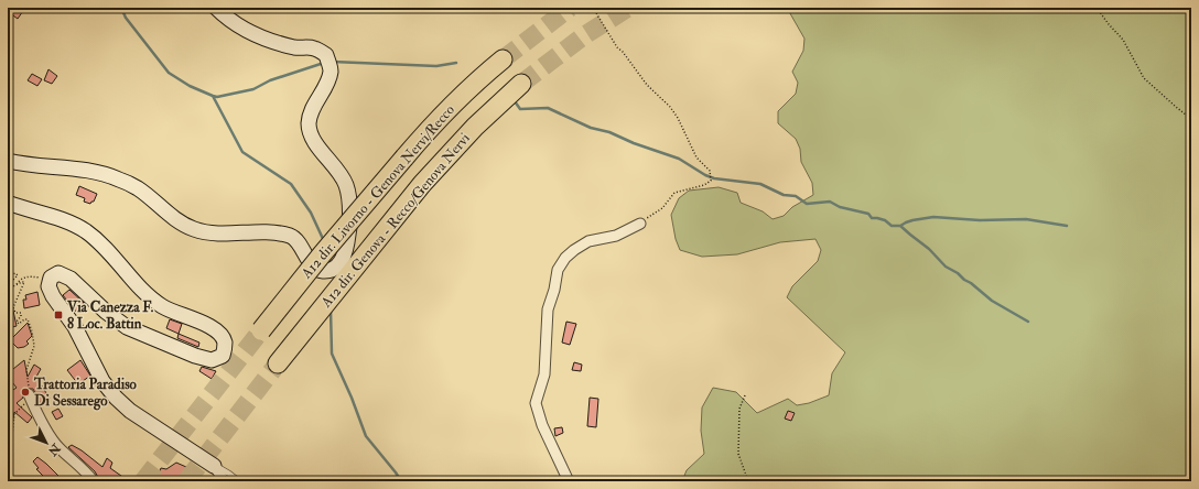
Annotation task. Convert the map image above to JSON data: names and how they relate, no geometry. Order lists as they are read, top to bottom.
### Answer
{
  "streets": {
    "highway": ["A12 dir. Livorno - Genova Nervi/Recco", "A12 dir. Genova - Recco/Genova Nervi"]
  },
  "places": {
    "transit": ["Via Canezza F. 8 Loc. Battin"],
    "other": ["Trattoria Paradiso Di Sessarego"]
  },
  "north": "bottom right"
}
